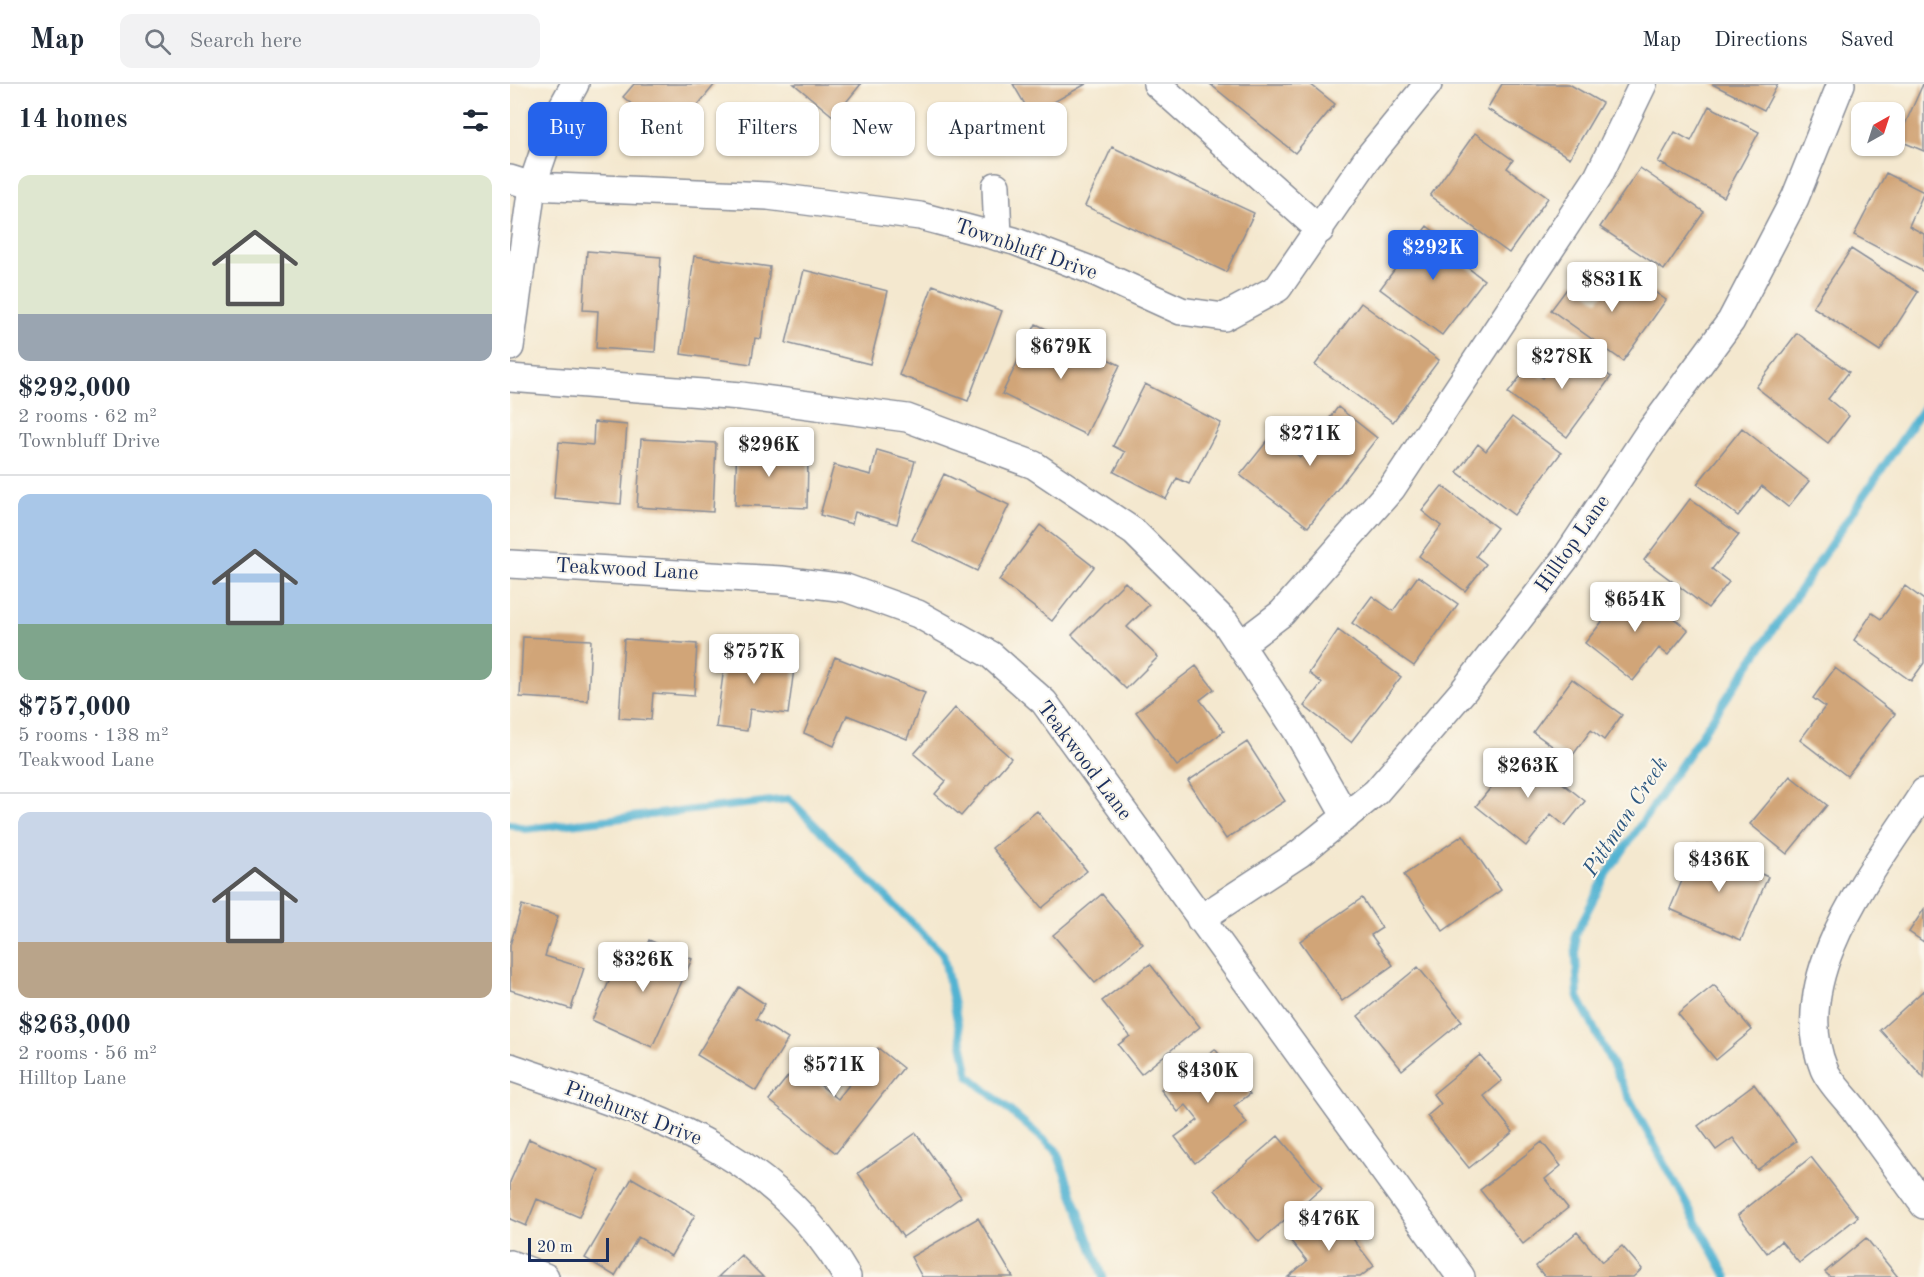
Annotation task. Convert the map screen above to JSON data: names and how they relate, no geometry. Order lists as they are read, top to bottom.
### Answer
{
  "streets": {
    "street": [
      "Townbluff Drive",
      "Hilltop Lane",
      "Teakwood Lane",
      "Pinehurst Drive"
    ]
  },
  "crossings": [
    ["Hilltop Lane", "Teakwood Lane"]
  ],
  "water": ["Pittman Creek"],
  "scale_bar": "20 m",
  "north": "top right",
  "page": {
    "header": "Map",
    "search": "Search here",
    "nav": ["Map", "Directions", "Saved"],
    "heading": "14 homes",
    "chip": [
      "Buy",
      "Rent",
      "Filters",
      "New",
      "Apartment"
    ],
    "list": [
      {
        "name": "$292,000",
        "note": "2 rooms · 62 m² · Townbluff Drive"
      },
      {
        "name": "$757,000",
        "note": "5 rooms · 138 m² · Teakwood Lane"
      },
      {
        "name": "$263,000",
        "note": "2 rooms · 56 m² · Hilltop Lane"
      }
    ],
    "price": [
      "$292K",
      "$831K",
      "$679K",
      "$278K",
      "$271K",
      "$296K",
      "$654K",
      "$757K",
      "$263K",
      "$436K",
      "$326K",
      "$571K",
      "$430K",
      "$476K"
    ],
    "scale": "20 m"
  }
}
